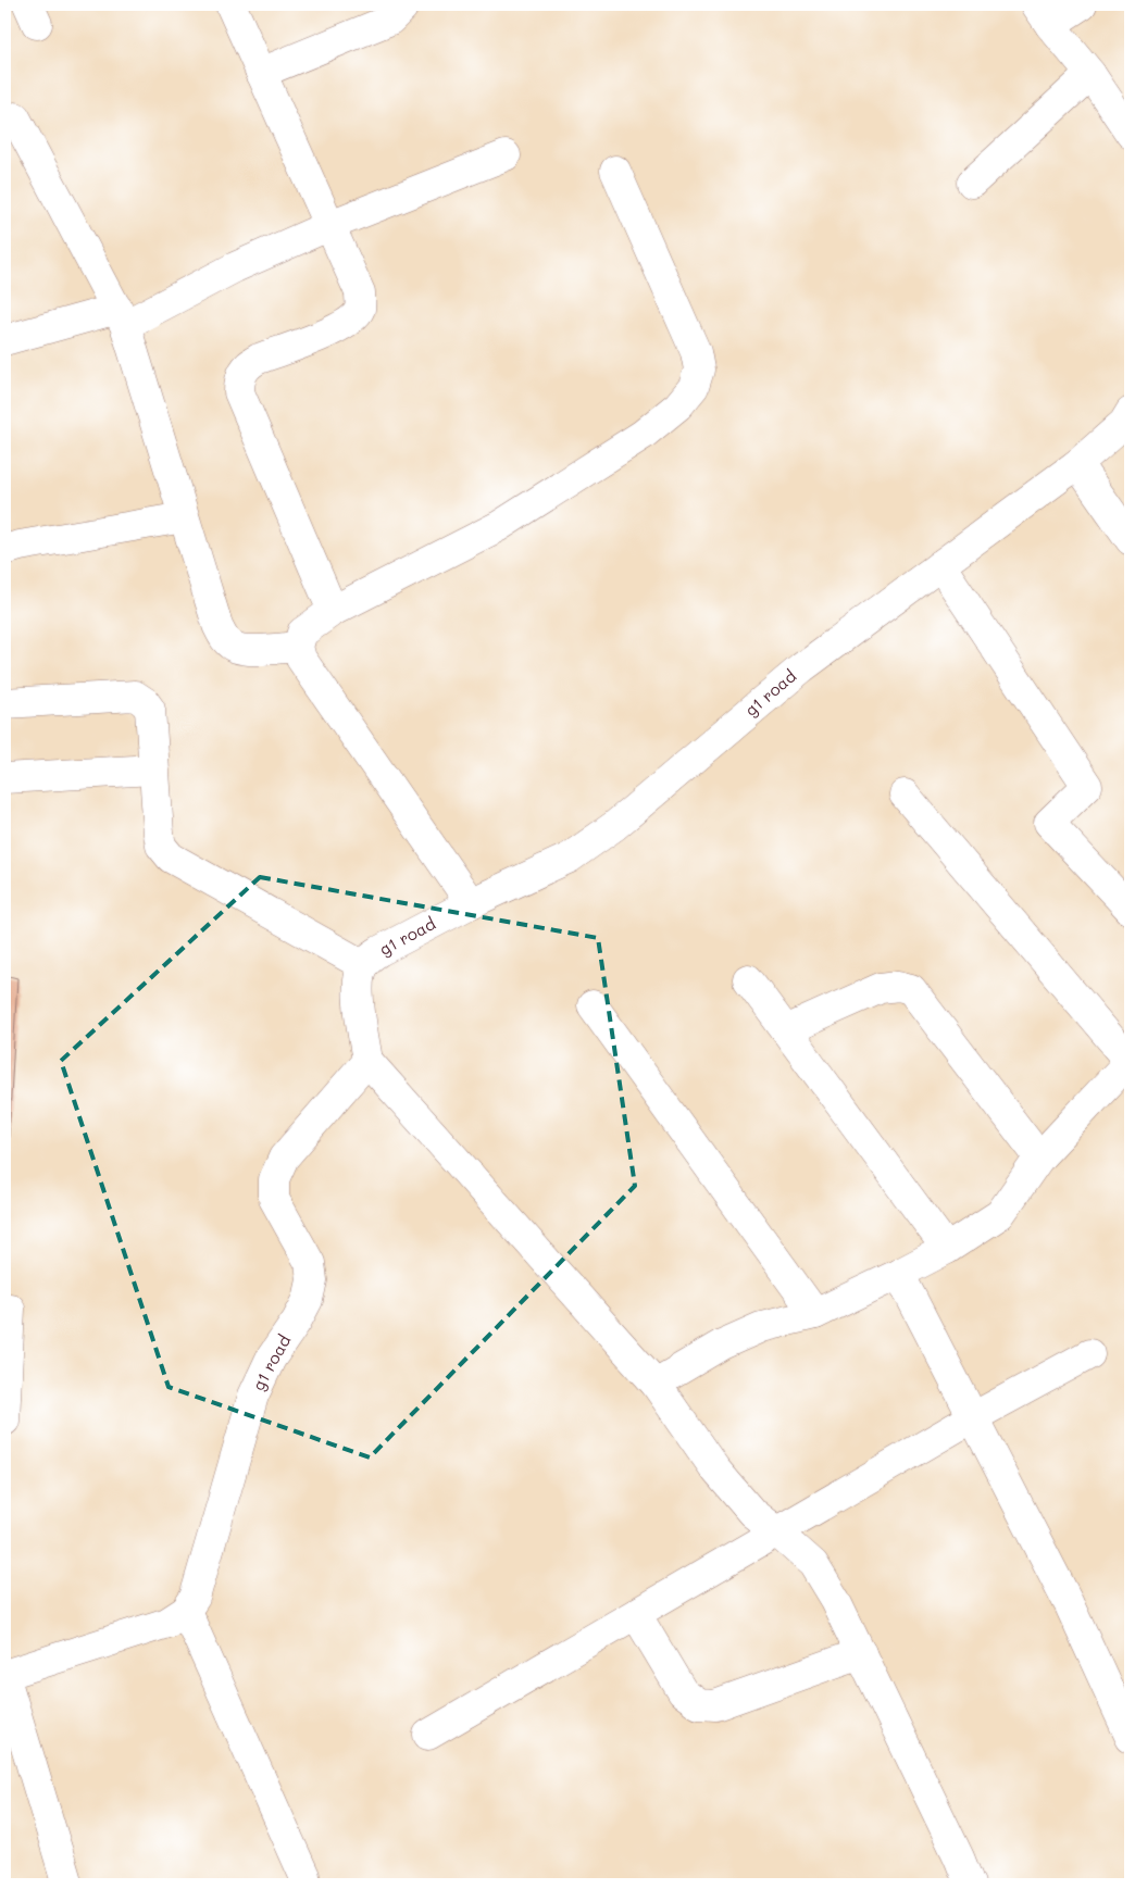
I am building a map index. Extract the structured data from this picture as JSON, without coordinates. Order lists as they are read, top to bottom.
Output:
{
  "streets": {
    "street": ["g1 road"]
  }
}
